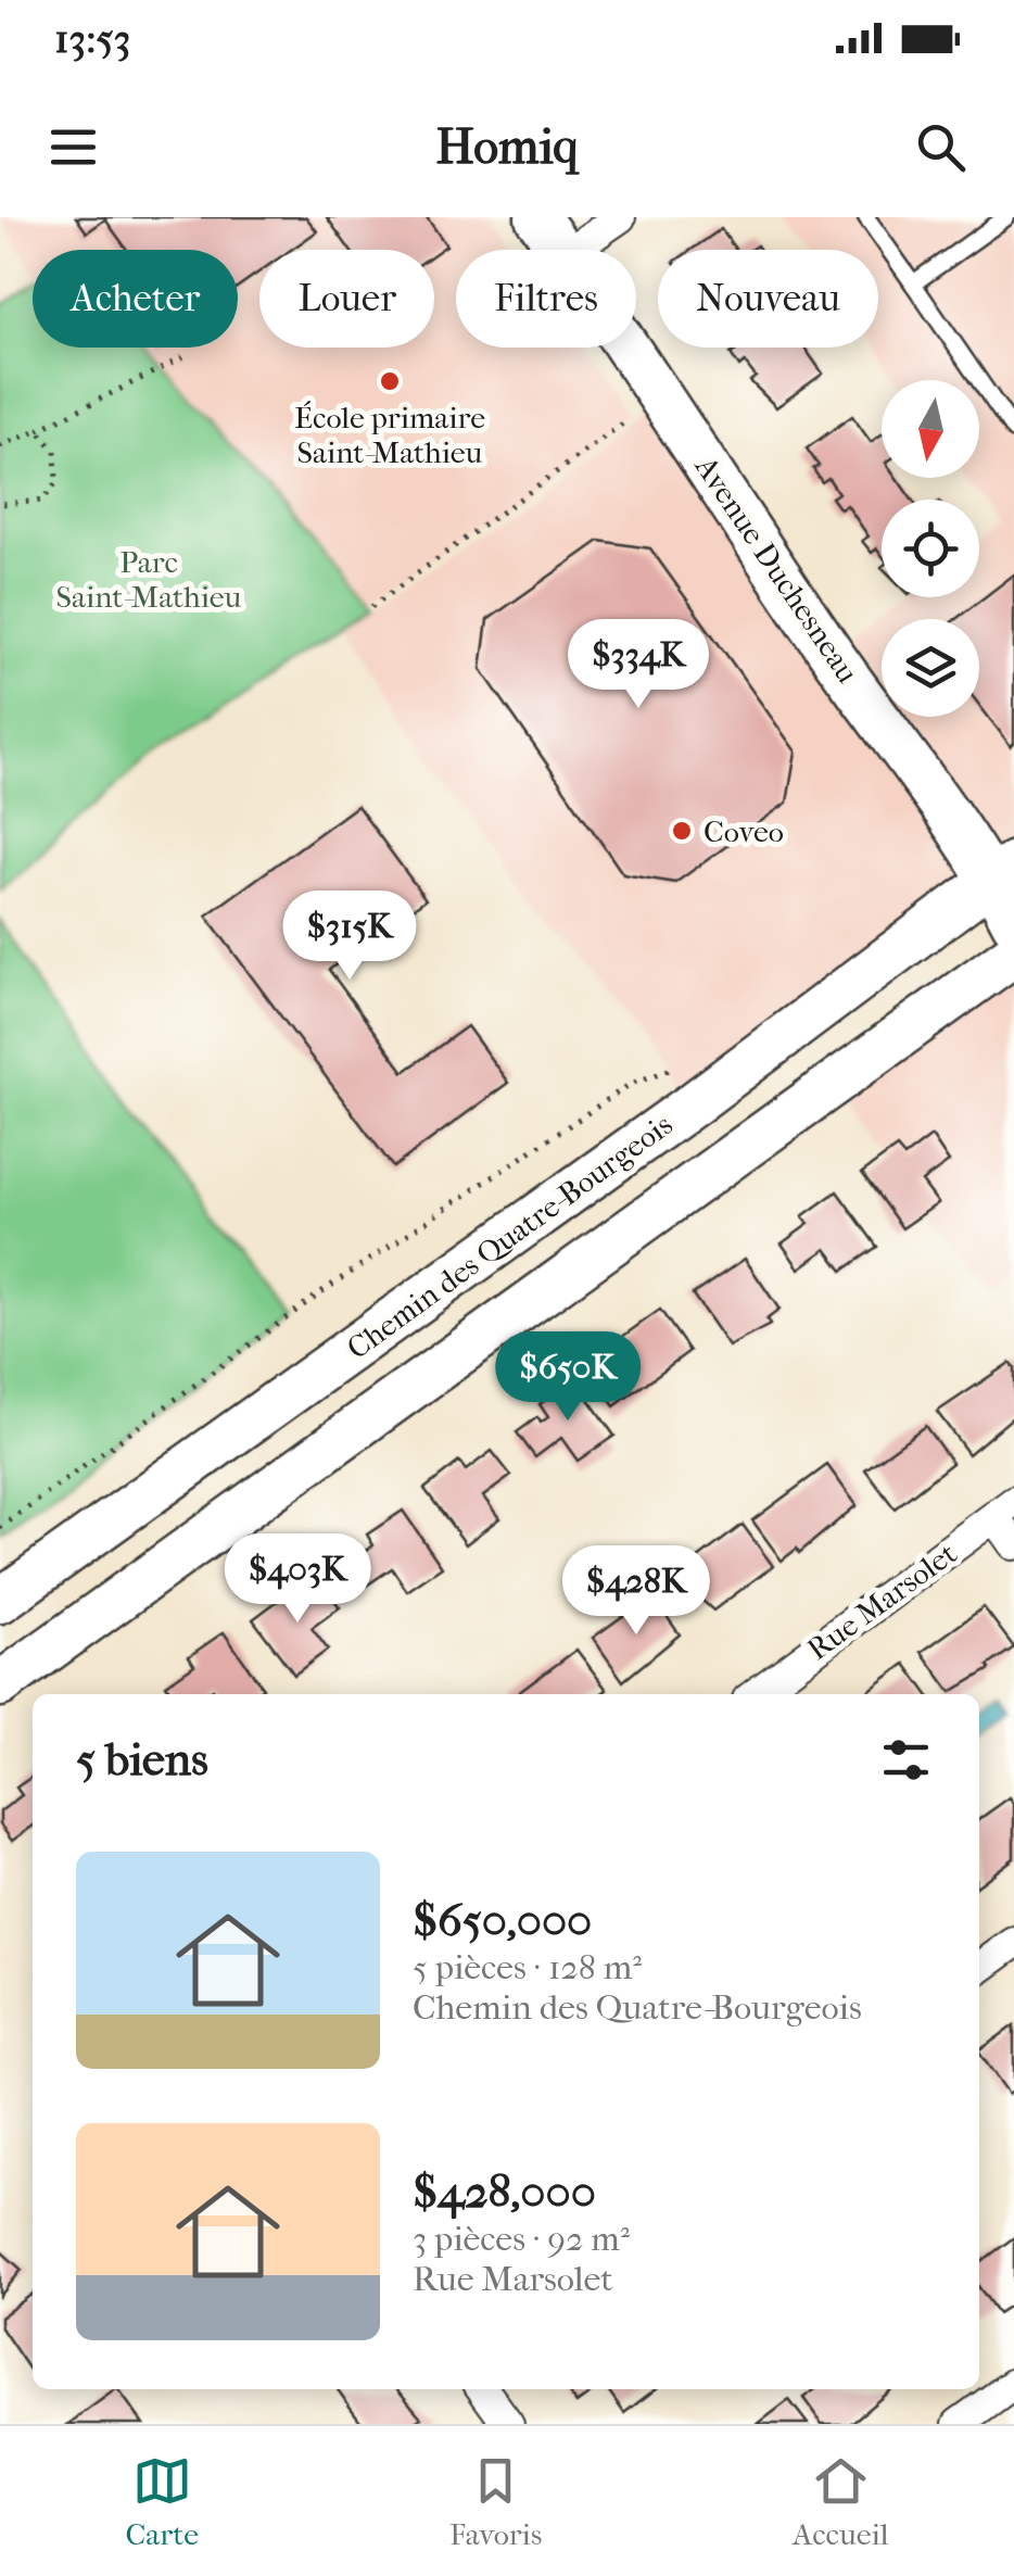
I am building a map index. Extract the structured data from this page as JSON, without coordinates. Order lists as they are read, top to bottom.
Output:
{
  "streets": {
    "main road": ["Avenue Duchesneau", "Chemin des Quatre-Bourgeois"],
    "street": ["Rue Marsolet"]
  },
  "crossings": [
    ["Avenue Duchesneau", "Chemin des Quatre-Bourgeois"]
  ],
  "parks": ["Parc Saint-Mathieu"],
  "places": ["École primaire Saint-Mathieu", "Coveo"],
  "north": "bottom",
  "page": {
    "status": "13:53",
    "header": "Homiq",
    "chip": [
      "Acheter",
      "Louer",
      "Filtres",
      "Nouveau"
    ],
    "price": [
      "$334K",
      "$315K",
      "$650K",
      "$403K",
      "$428K"
    ],
    "heading": "5 biens",
    "list": [
      {
        "name": "$650,000",
        "note": "5 pièces · 128 m² · Chemin des Quatre-Bourgeois"
      },
      {
        "name": "$428,000",
        "note": "3 pièces · 92 m² · Rue Marsolet"
      }
    ],
    "tabs": ["Carte", "Favoris", "Accueil"]
  }
}
